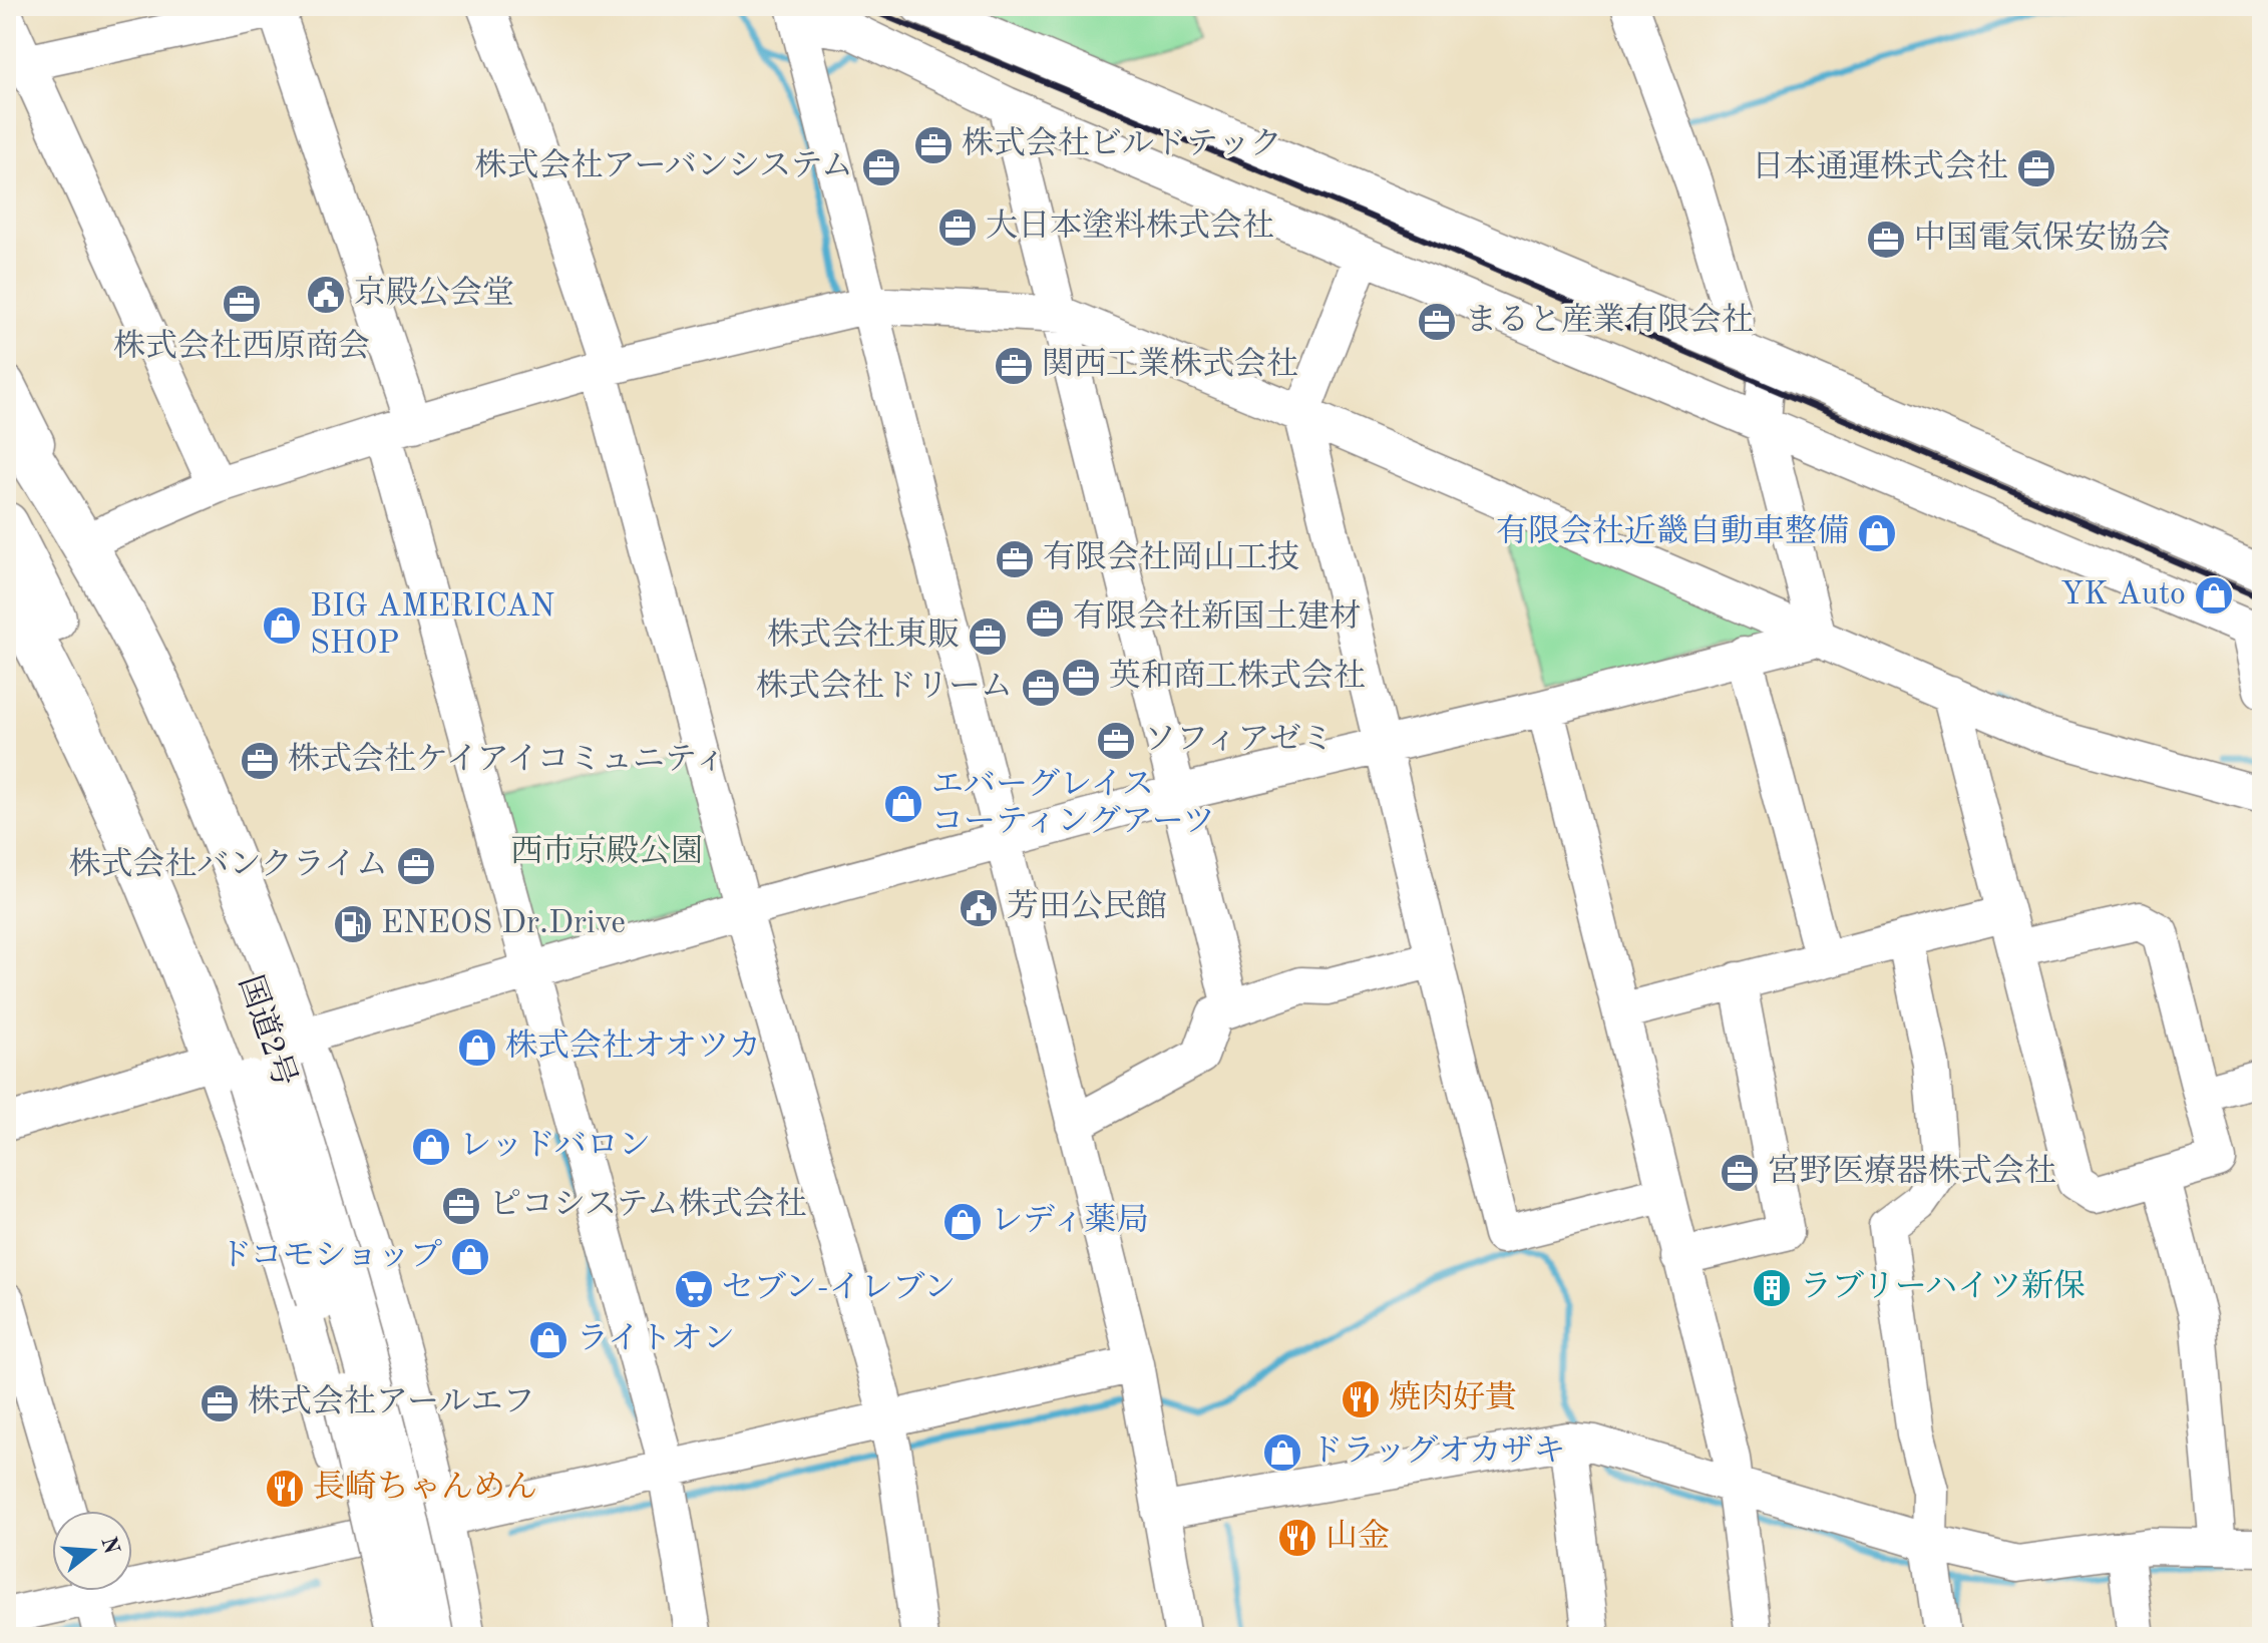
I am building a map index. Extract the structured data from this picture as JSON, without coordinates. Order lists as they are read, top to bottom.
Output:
{
  "streets": {
    "highway": ["国道2号"]
  },
  "parks": ["西市京殿公園"],
  "places": {
    "office": [
      "株式会社ビルドテック",
      "株式会社アーバンシステム",
      "日本通運株式会社",
      "大日本塗料株式会社",
      "中国電気保安協会",
      "株式会社西原商会",
      "まると産業有限会社",
      "関西工業株式会社",
      "有限会社岡山工技",
      "有限会社新国土建材",
      "株式会社東販",
      "英和商工株式会社",
      "株式会社ドリーム",
      "ソフィアゼミ",
      "株式会社ケイアイコミュニティ",
      "株式会社バンクライム",
      "宮野医療器株式会社",
      "ピコシステム株式会社",
      "株式会社アールエフ"
    ],
    "public building": ["京殿公会堂", "芳田公民館"],
    "shop": [
      "有限会社近畿自動車整備",
      "YK Auto",
      "BIG AMERICAN SHOP",
      "エバーグレイス コーティングアーツ",
      "株式会社オオツカ",
      "レッドバロン",
      "レディ薬局",
      "ドコモショップ",
      "ライトオン",
      "ドラッグオカザキ"
    ],
    "fuel station": ["ENEOS Dr.Drive"],
    "building": ["ラブリーハイツ新保"],
    "supermarket": ["セブン-イレブン"],
    "restaurant": ["焼肉好貴", "長崎ちゃんめん", "山金"]
  },
  "north": "right"
}
